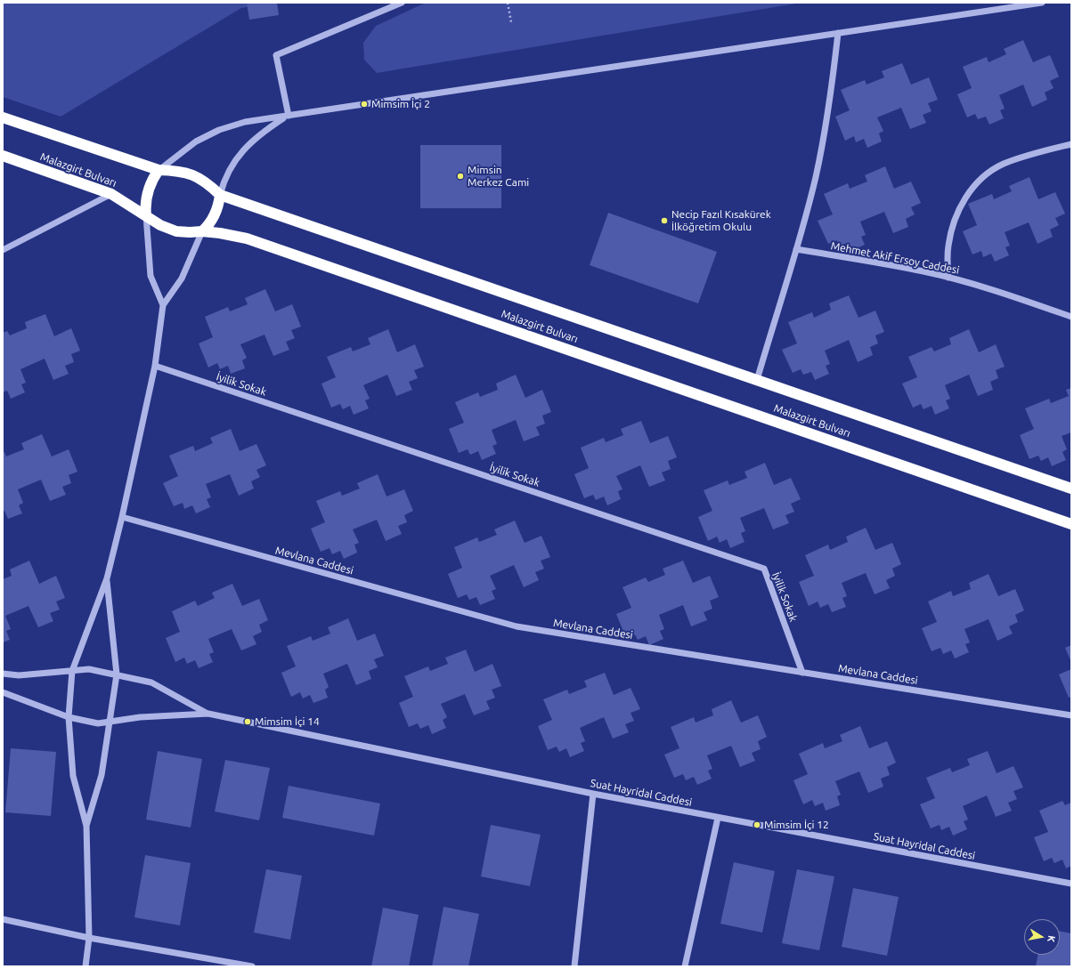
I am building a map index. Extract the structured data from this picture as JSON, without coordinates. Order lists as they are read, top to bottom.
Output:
{
  "streets": {
    "highway": ["Malazgirt Bulvarı"],
    "street": [
      "Mehmet Akif Ersoy Caddesi",
      "İyilik Sokak",
      "Mevlana Caddesi",
      "Suat Hayridal Caddesi"
    ]
  },
  "crossings": [
    ["İyilik Sokak", "Mevlana Caddesi"]
  ],
  "places": [
    "Mimsim İçi 2",
    "Mimsin Merkez Cami",
    "Necip Fazıl Kısakürek İlköğretim Okulu",
    "Mimsim İçi 14",
    "Mimsim İçi 12"
  ],
  "north": "right"
}
